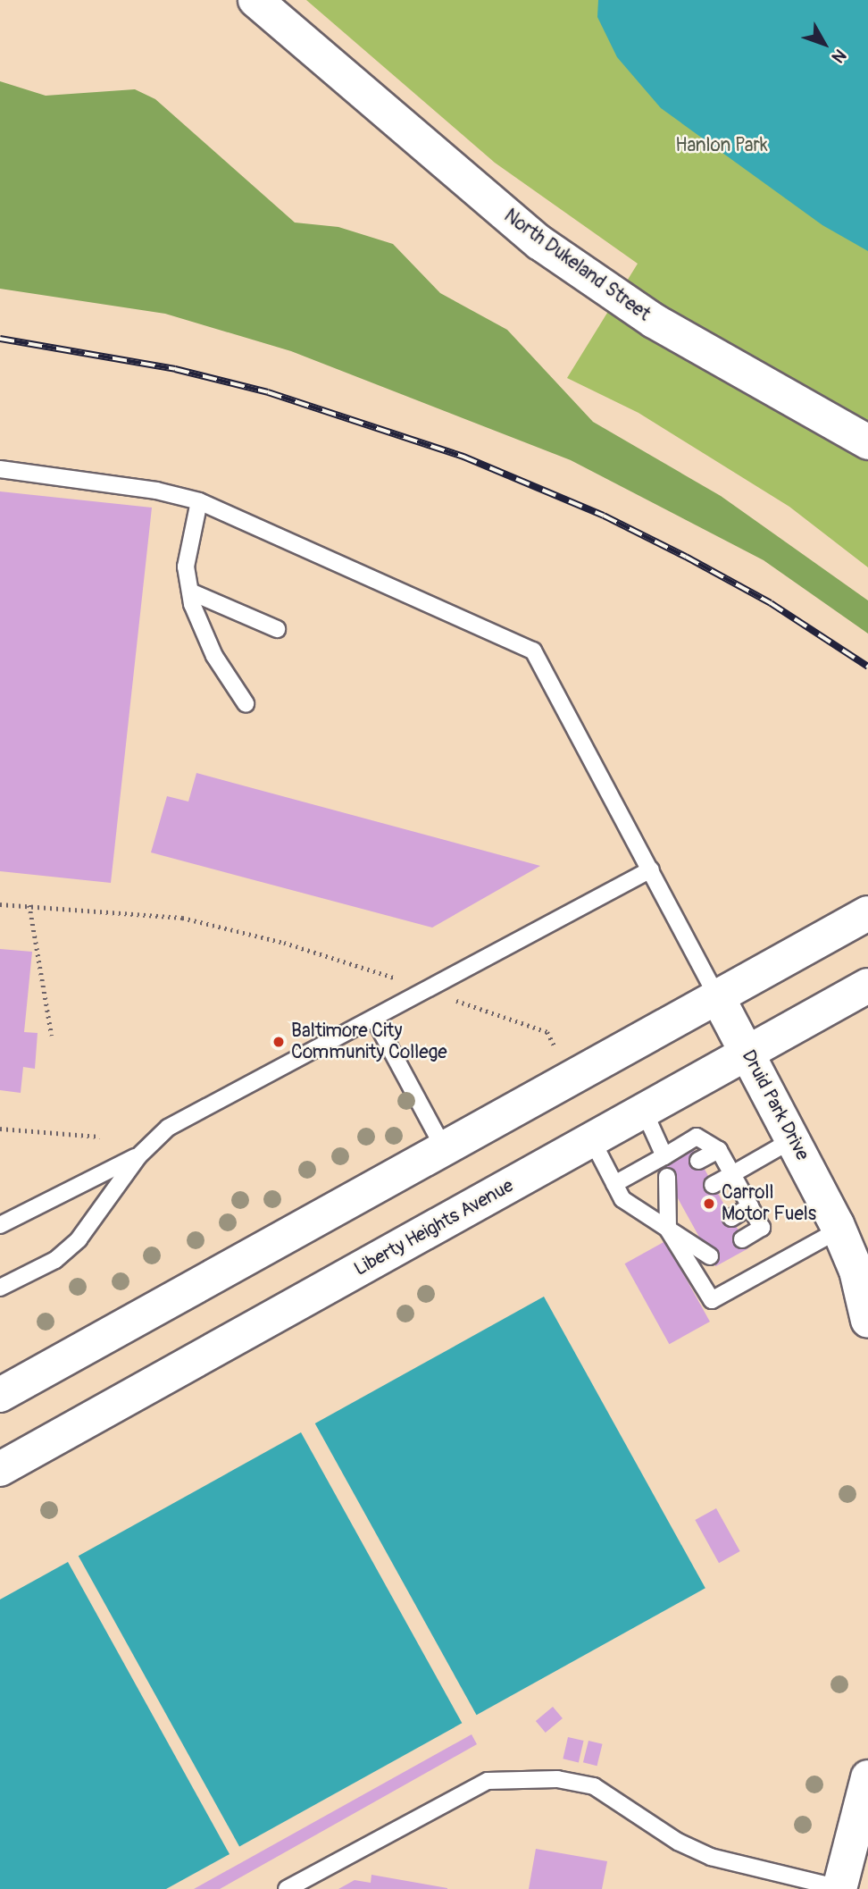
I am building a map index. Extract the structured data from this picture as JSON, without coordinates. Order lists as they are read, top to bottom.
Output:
{
  "streets": {
    "main road": ["North Dukeland Street", "Druid Park Drive", "Liberty Heights Avenue"]
  },
  "crossings": [
    ["Druid Park Drive", "Liberty Heights Avenue"]
  ],
  "parks": ["Hanlon Park"],
  "places": ["Baltimore City Community College", "Carroll Motor Fuels"],
  "north": "bottom right"
}
